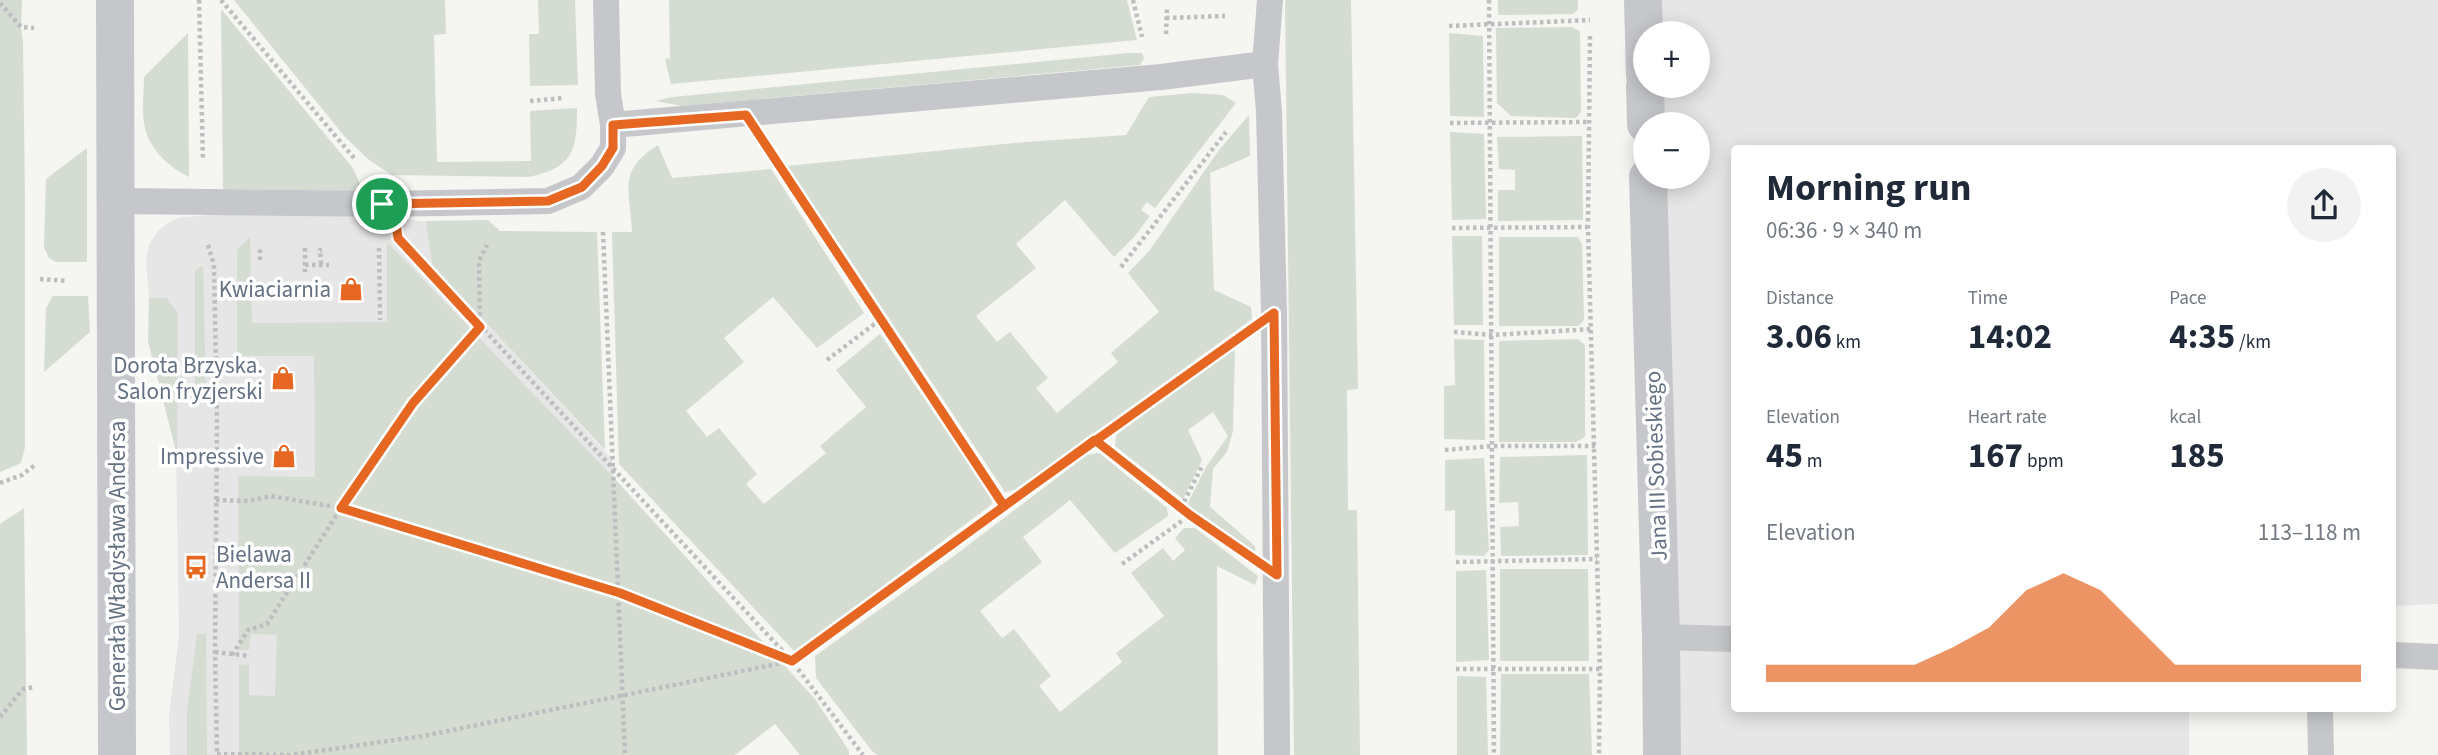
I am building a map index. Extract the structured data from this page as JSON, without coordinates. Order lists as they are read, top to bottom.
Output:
{
  "streets": {
    "street": ["Jana III Sobieskiego", "Generała Władysława Andersa"]
  },
  "places": {
    "shop": ["Kwiaciarnia", "Dorota Brzyska. Salon fryzjerski", "Impressive"],
    "bus stop": ["Bielawa Andersa II"]
  },
  "page": {
    "map_buttons": ["+", "−"],
    "heading": ["Morning run", "06:36 · 9 × 340 m"],
    "stats": [
      ["Distance", "3.06 km"],
      ["Time", "14:02"],
      ["Pace", "4:35 /km"],
      ["Elevation", "45 m"],
      ["Heart rate", "167 bpm"],
      ["kcal", "185"]
    ],
    "chart": ["Elevation", "113–118 m"]
  }
}
